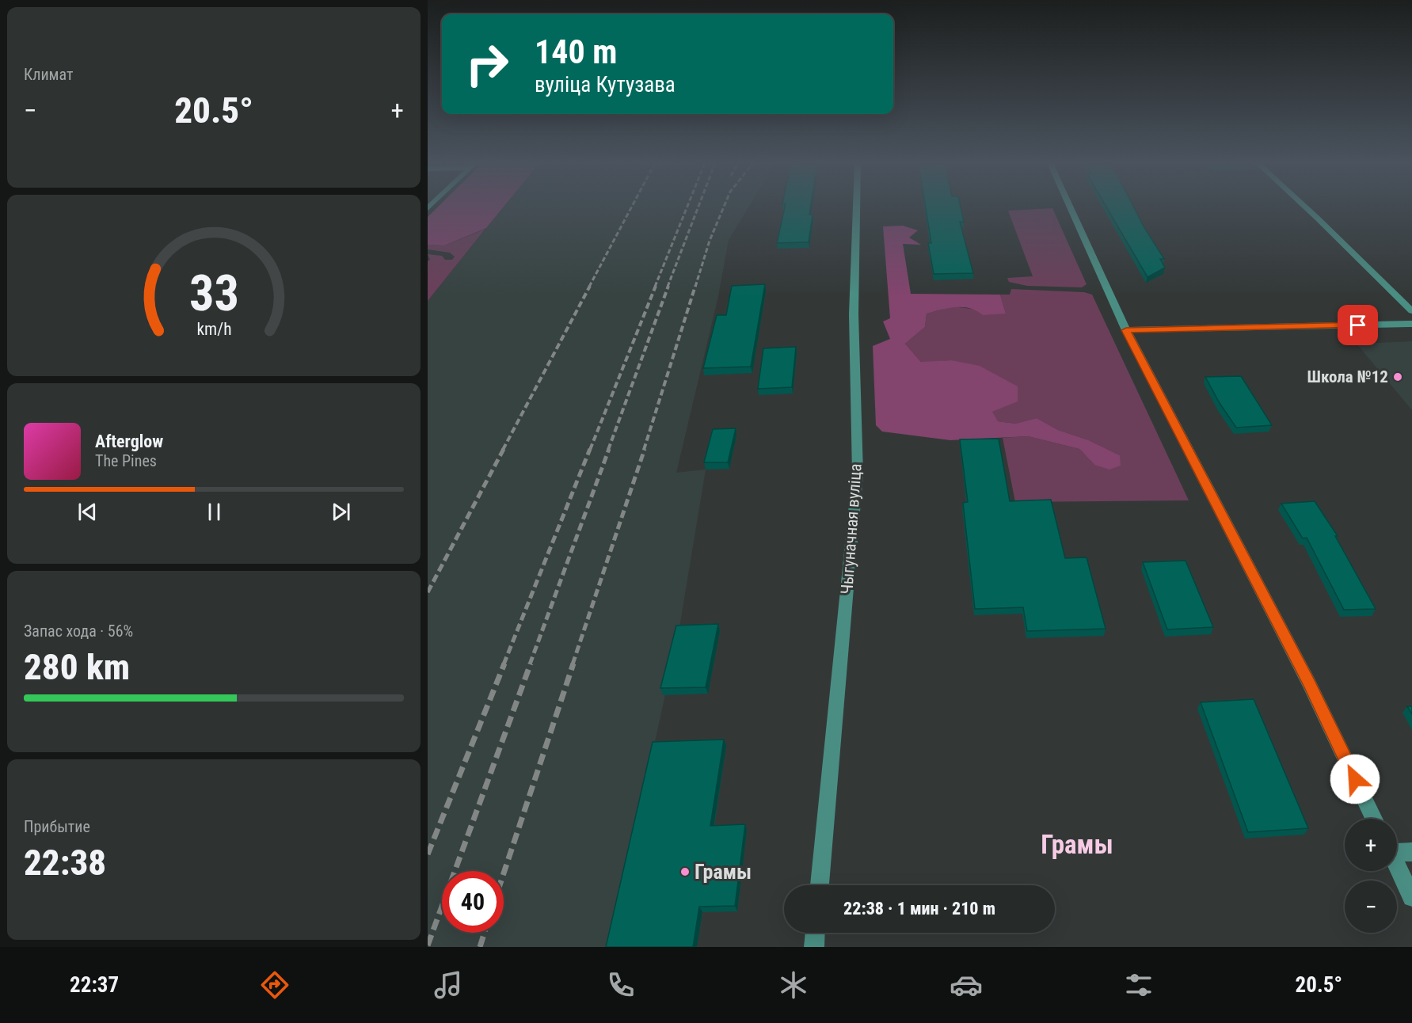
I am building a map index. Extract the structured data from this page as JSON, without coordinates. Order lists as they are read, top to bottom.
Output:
{
  "streets": {
    "street": ["Чыгуначная вуліца"]
  },
  "districts": ["Грамы"],
  "places": ["Школа №12", "Грамы"],
  "page": {
    "tile": [
      "Климат",
      ["Запас хода · 56%", "280 km"],
      ["Прибытие", "22:38"]
    ],
    "turn": ["140 m", "вуліца Кутузава"],
    "heat": ["−", "20.5°", "+"],
    "song": ["Afterglow", "The Pines"],
    "map_buttons": ["+", "−"],
    "limit": "40",
    "trip": "22:38 · 1 мин · 210 m",
    "tabs": ["22:37", "20.5°"],
    "gauge": ["33", "km/h"]
  }
}
